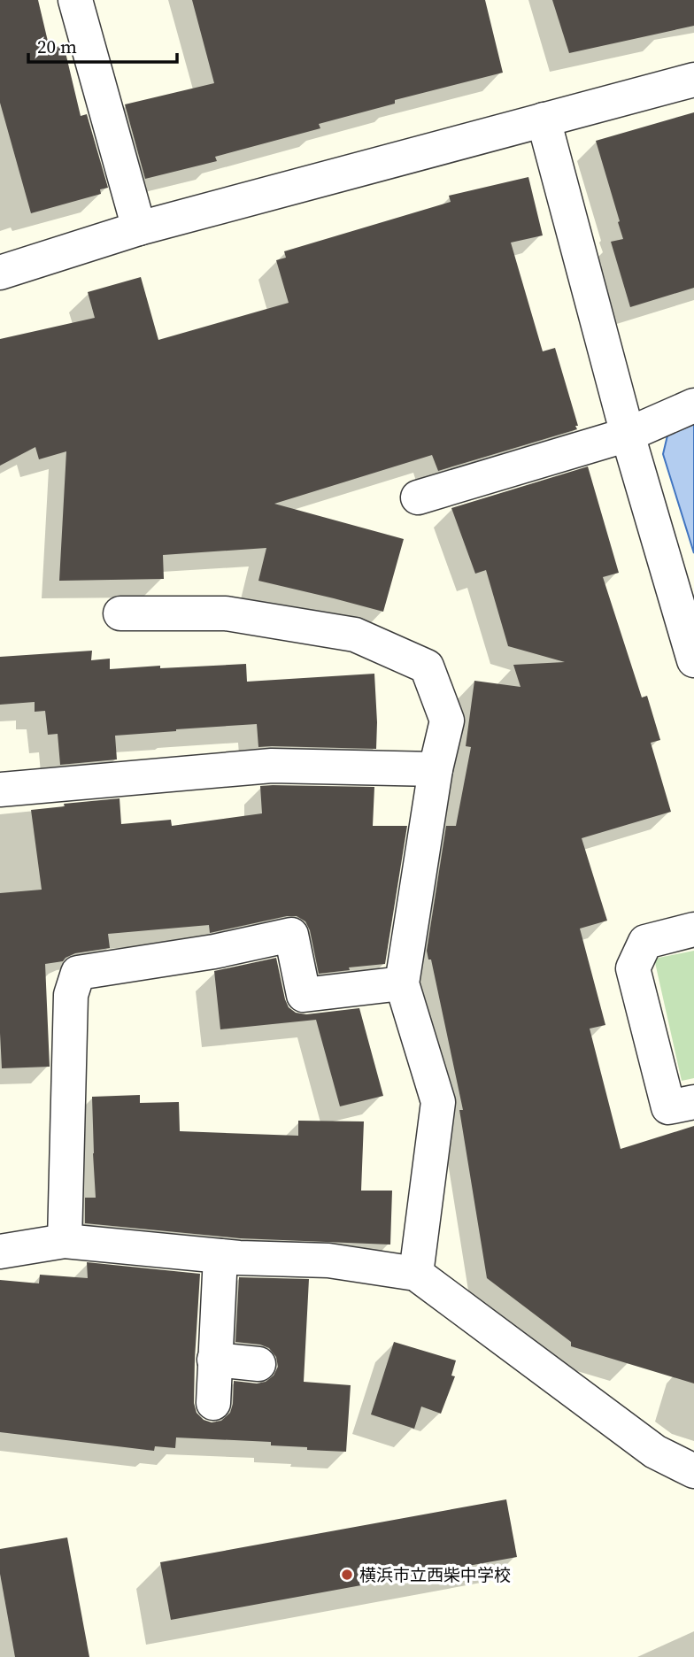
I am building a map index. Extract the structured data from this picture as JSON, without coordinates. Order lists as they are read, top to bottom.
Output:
{
  "places": ["横浜市立西柴中学校"],
  "scale_bar": "20 m"
}
